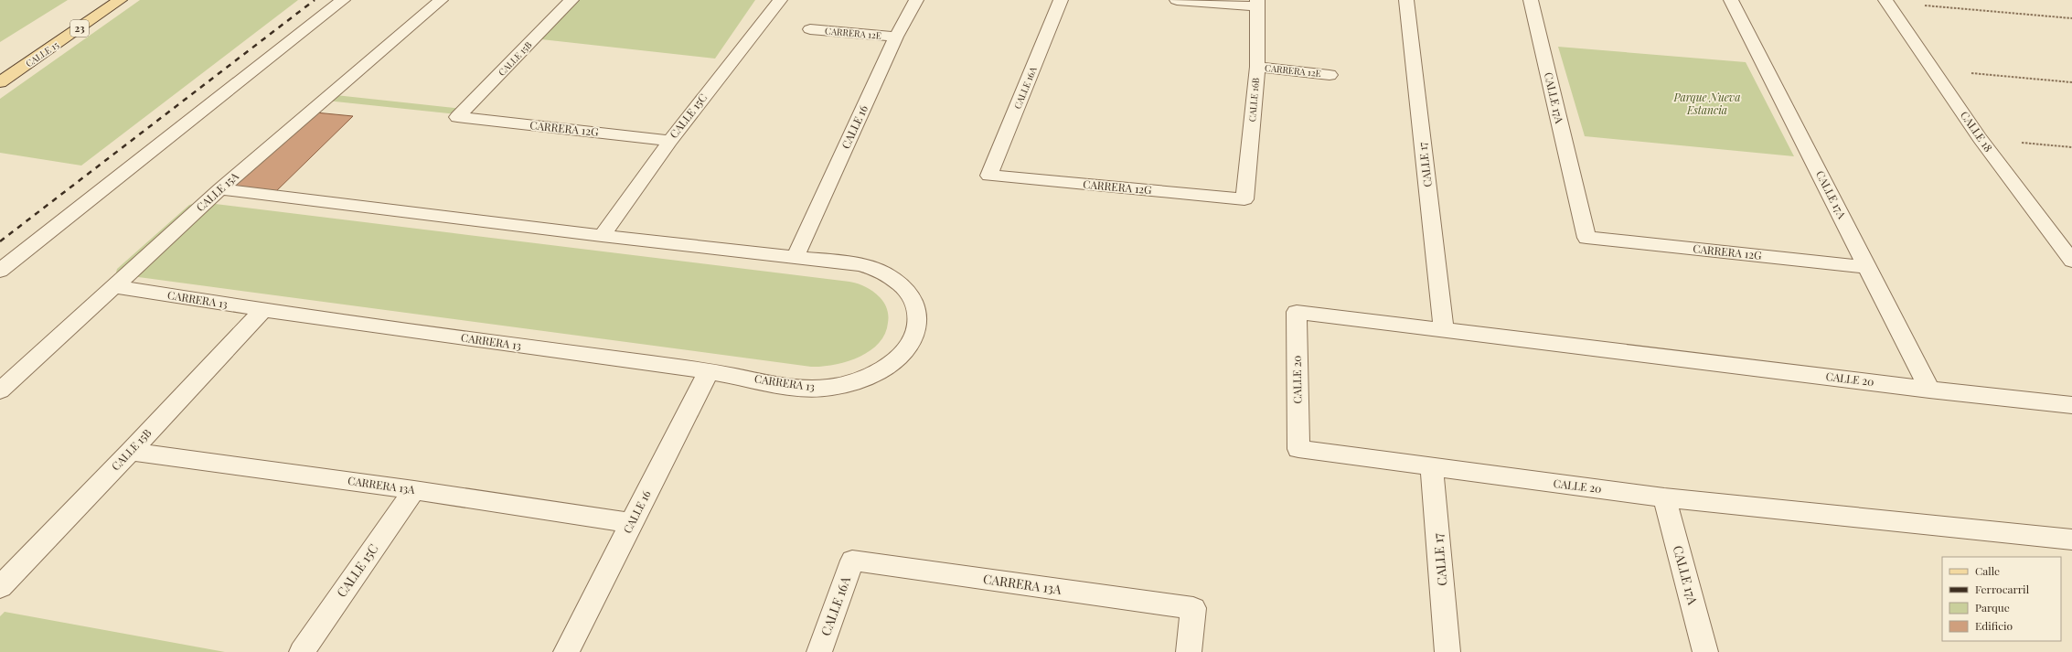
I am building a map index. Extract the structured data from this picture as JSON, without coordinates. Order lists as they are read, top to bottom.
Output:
{
  "streets": {
    "main road": ["23", "CALLE 15"],
    "street": [
      "CARRERA 12E",
      "CALLE 15B",
      "CALLE 16A",
      "CALLE 17A",
      "CALLE 16B",
      "CALLE 15C",
      "CALLE 16",
      "CARRERA 12G",
      "CALLE 18",
      "CALLE 17",
      "CALLE 15A",
      "CARRERA 13",
      "CALLE 20",
      "CARRERA 13A"
    ]
  },
  "crossings": [
    ["CARRERA 12E", "CALLE 16B"],
    ["CARRERA 12E", "CALLE 16"],
    ["CALLE 15B", "CARRERA 12G"],
    ["CALLE 15B", "CARRERA 13"],
    ["CALLE 15B", "CARRERA 13A"],
    ["CALLE 16A", "CARRERA 12G"],
    ["CALLE 16A", "CARRERA 13A"],
    ["CALLE 17A", "CARRERA 12G"],
    ["CALLE 17A", "CALLE 20"],
    ["CALLE 16B", "CARRERA 12G"],
    ["CALLE 15C", "CARRERA 12G"],
    ["CALLE 15C", "CARRERA 13"],
    ["CALLE 15C", "CARRERA 13A"],
    ["CALLE 16", "CARRERA 13"],
    ["CALLE 16", "CARRERA 13A"],
    ["CALLE 17", "CALLE 20"],
    ["CALLE 15A", "CARRERA 13"]
  ],
  "parks": ["Parque Nueva Estancia"],
  "legend": [
    "Calle",
    "Ferrocarril",
    "Parque",
    "Edificio"
  ]
}
